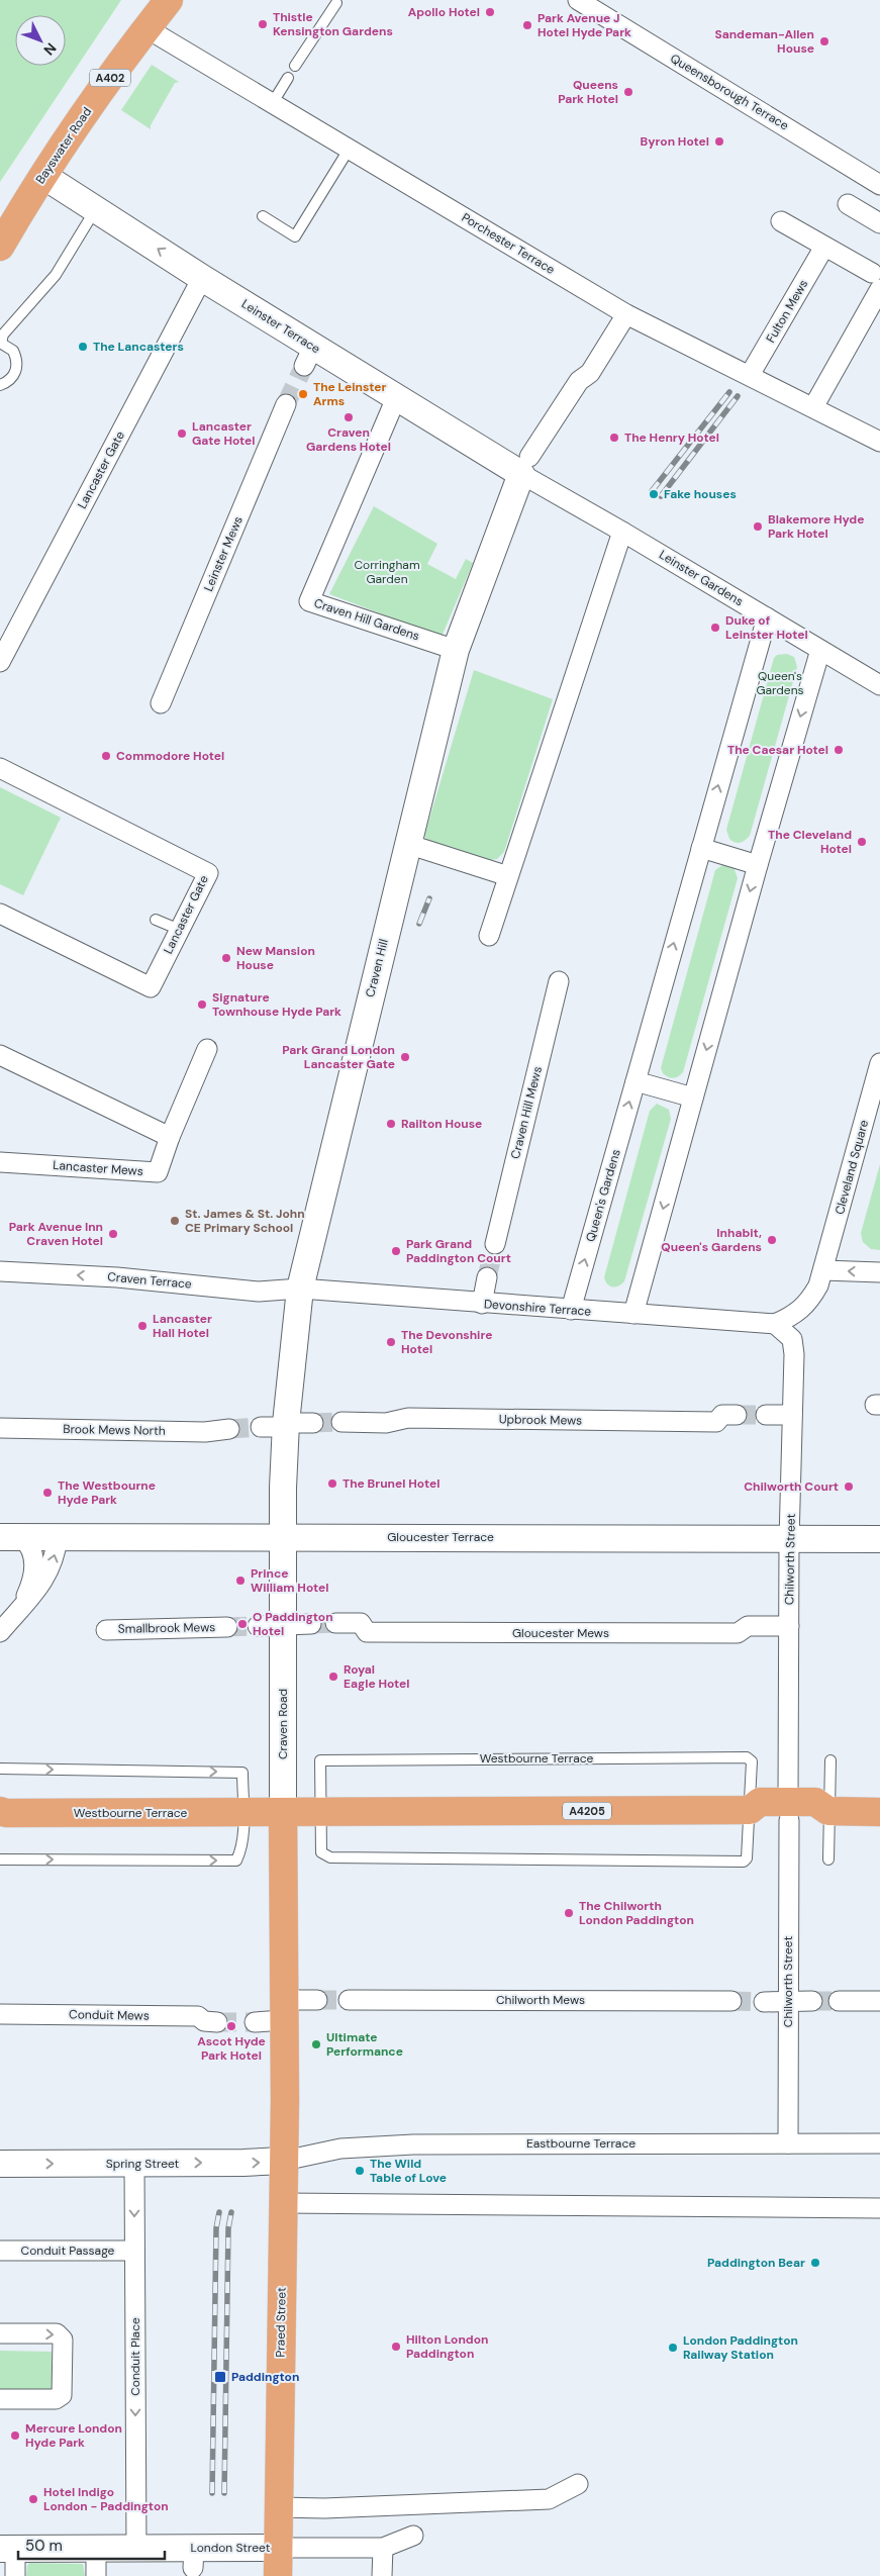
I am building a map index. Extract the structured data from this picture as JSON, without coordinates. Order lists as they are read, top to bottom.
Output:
{
  "streets": {
    "main road": [
      "A402",
      "Bayswater Road",
      "Leinster Terrace",
      "Craven Hill",
      "Gloucester Terrace",
      "Craven Road",
      "Westbourne Terrace",
      "A4205",
      "Spring Street",
      "Praed Street",
      "London Street"
    ],
    "street": [
      "Queensborough Terrace",
      "Porchester Terrace",
      "Fulton Mews",
      "Lancaster Gate",
      "Leinster Mews",
      "Leinster Gardens",
      "Craven Hill Gardens",
      "Craven Hill Mews",
      "Cleveland Square",
      "Lancaster Mews",
      "Queen's Gardens",
      "Craven Terrace",
      "Devonshire Terrace",
      "Upbrook Mews",
      "Brook Mews North",
      "Chilworth Street",
      "Smallbrook Mews",
      "Gloucester Mews",
      "Chilworth Mews",
      "Conduit Mews",
      "Eastbourne Terrace",
      "Conduit Passage",
      "Conduit Place"
    ]
  },
  "crossings": [
    ["Bayswater Road", "Porchester Terrace"],
    ["Bayswater Road", "Leinster Terrace"],
    ["Porchester Terrace", "Fulton Mews"],
    ["Leinster Terrace", "Lancaster Gate"],
    ["Leinster Terrace", "Leinster Gardens"],
    ["Leinster Terrace", "Craven Hill Gardens"],
    ["Leinster Gardens", "Queen's Gardens"],
    ["Craven Hill Gardens", "Craven Hill"],
    ["Craven Hill", "Craven Terrace"],
    ["Craven Hill", "Devonshire Terrace"],
    ["Craven Hill", "Craven Road"],
    ["Cleveland Square", "Devonshire Terrace"],
    ["Cleveland Square", "Chilworth Street"],
    ["Queen's Gardens", "Devonshire Terrace"],
    ["Craven Terrace", "Devonshire Terrace"],
    ["Craven Terrace", "Craven Road"],
    ["Devonshire Terrace", "Chilworth Street"],
    ["Devonshire Terrace", "Craven Road"],
    ["Gloucester Terrace", "Chilworth Street"],
    ["Gloucester Terrace", "Craven Road"],
    ["Chilworth Street", "Gloucester Mews"],
    ["Chilworth Street", "Westbourne Terrace"],
    ["Chilworth Street", "Eastbourne Terrace"],
    ["Craven Road", "Westbourne Terrace"],
    ["Craven Road", "Eastbourne Terrace"],
    ["Craven Road", "Spring Street"],
    ["Craven Road", "Praed Street"],
    ["Eastbourne Terrace", "Spring Street"],
    ["Eastbourne Terrace", "Praed Street"],
    ["Spring Street", "Praed Street"],
    ["Spring Street", "Conduit Place"],
    ["Conduit Passage", "Conduit Place"],
    ["Praed Street", "London Street"],
    ["Conduit Place", "London Street"]
  ],
  "one_way": ["Spring Street", "Conduit Place"],
  "parks": ["Corringham Garden", "Queen's Gardens"],
  "places": {
    "other": [
      "Apollo Hotel",
      "Thistle Kensington Gardens",
      "Park Avenue J Hotel Hyde Park",
      "Sandeman-Allen House",
      "Queens Park Hotel",
      "Byron Hotel",
      "The Lancasters",
      "The Leinster Arms",
      "Craven Gardens Hotel",
      "Lancaster Gate Hotel",
      "The Henry Hotel",
      "Fake houses",
      "Blakemore Hyde Park Hotel",
      "Duke of Leinster Hotel",
      "The Caesar Hotel",
      "Commodore Hotel",
      "The Cleveland Hotel",
      "New Mansion House",
      "Signature Townhouse Hyde Park",
      "Park Grand London Lancaster Gate",
      "Railton House",
      "St. James & St. John CE Primary School",
      "Park Avenue Inn Craven Hotel",
      "Inhabit, Queen's Gardens",
      "Park Grand Paddington Court",
      "Lancaster Hall Hotel",
      "The Devonshire Hotel",
      "The Brunel Hotel",
      "Chilworth Court",
      "The Westbourne Hyde Park",
      "Prince William Hotel",
      "O Paddington Hotel",
      "Royal Eagle Hotel",
      "The Chilworth London Paddington",
      "Ascot Hyde Park Hotel",
      "Ultimate Performance",
      "The Wild Table of Love",
      "Paddington Bear",
      "Hilton London Paddington",
      "London Paddington Railway Station",
      "Mercure London Hyde Park",
      "Hotel Indigo London - Paddington"
    ],
    "transit": ["Paddington"]
  },
  "scale_bar": "50 m",
  "north": "bottom right"
}
